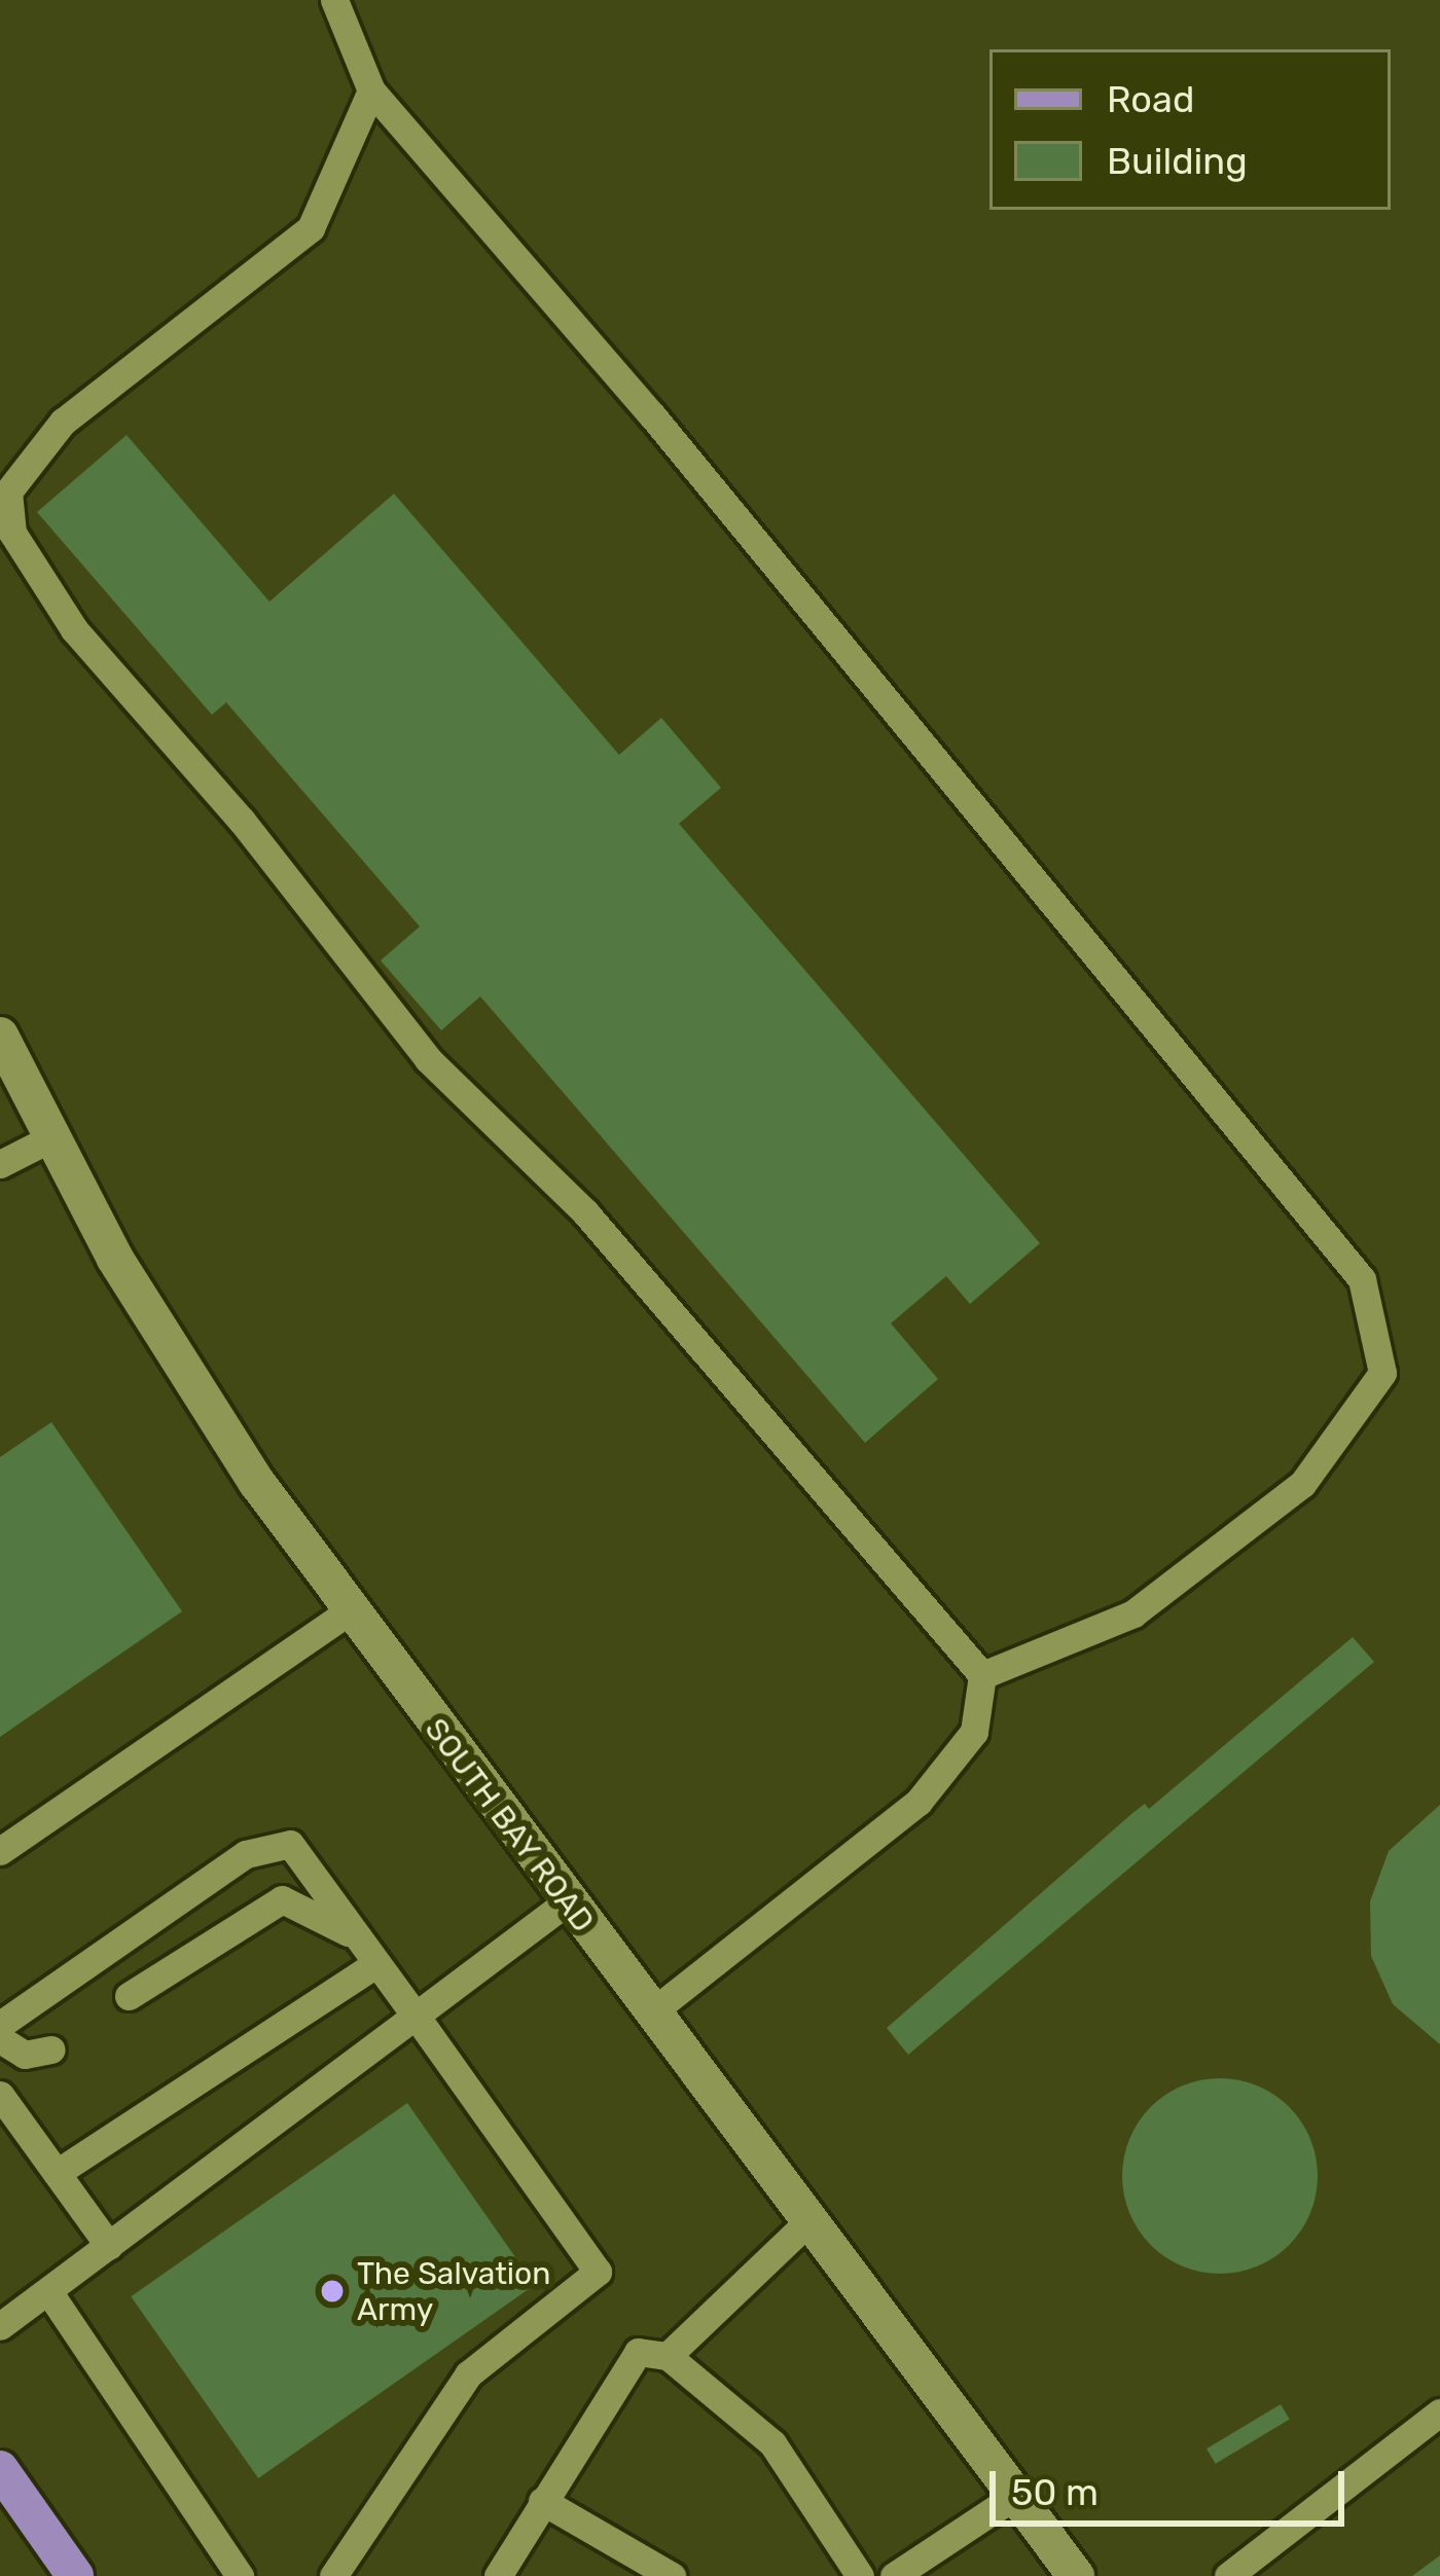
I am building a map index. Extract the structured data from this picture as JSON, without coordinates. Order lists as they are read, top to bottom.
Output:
{
  "streets": {
    "main road": ["SOUTH BAY ROAD"]
  },
  "places": ["The Salvation Army"],
  "legend": ["Road", "Building"],
  "scale_bar": "50 m"
}
